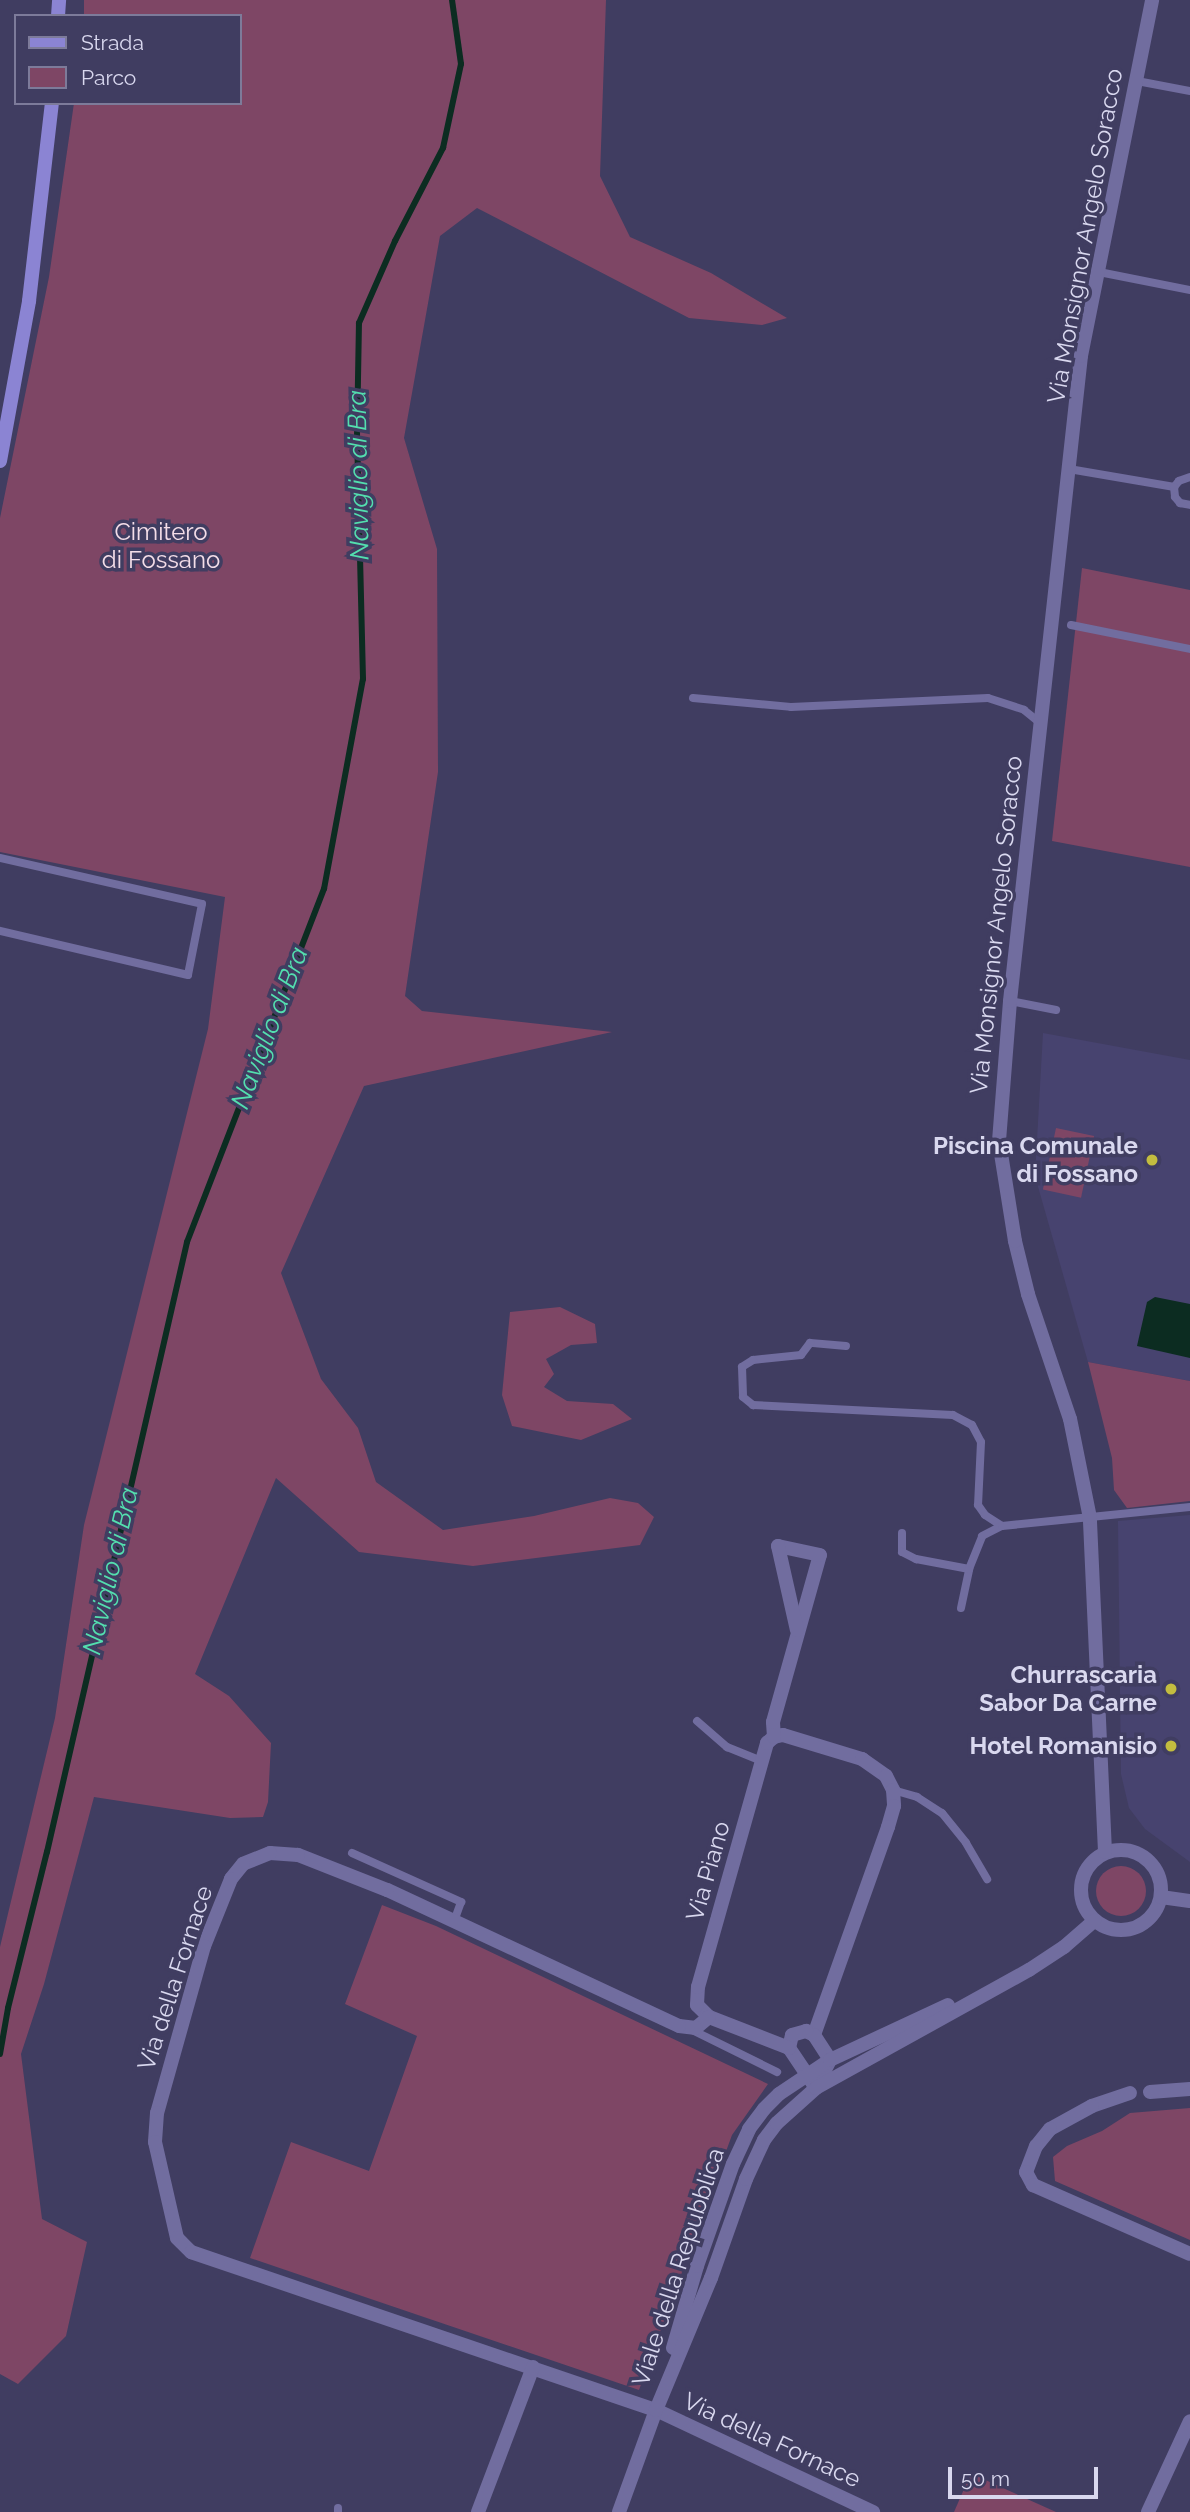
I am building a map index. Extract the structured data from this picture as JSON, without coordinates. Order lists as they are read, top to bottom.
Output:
{
  "streets": {
    "street": [
      "Via Monsignor Angelo Soracco",
      "Via Piano",
      "Via della Fornace",
      "Viale della Repubblica"
    ]
  },
  "crossings": [
    ["Via Monsignor Angelo Soracco", "Viale della Repubblica"],
    ["Via della Fornace", "Viale della Repubblica"]
  ],
  "water": ["Naviglio di Bra"],
  "parks": ["Cimitero di Fossano"],
  "places": ["Piscina Comunale di Fossano", "Churrascaria Sabor Da Carne", "Hotel Romanisio"],
  "legend": ["Strada", "Parco"],
  "scale_bar": "50 m"
}
